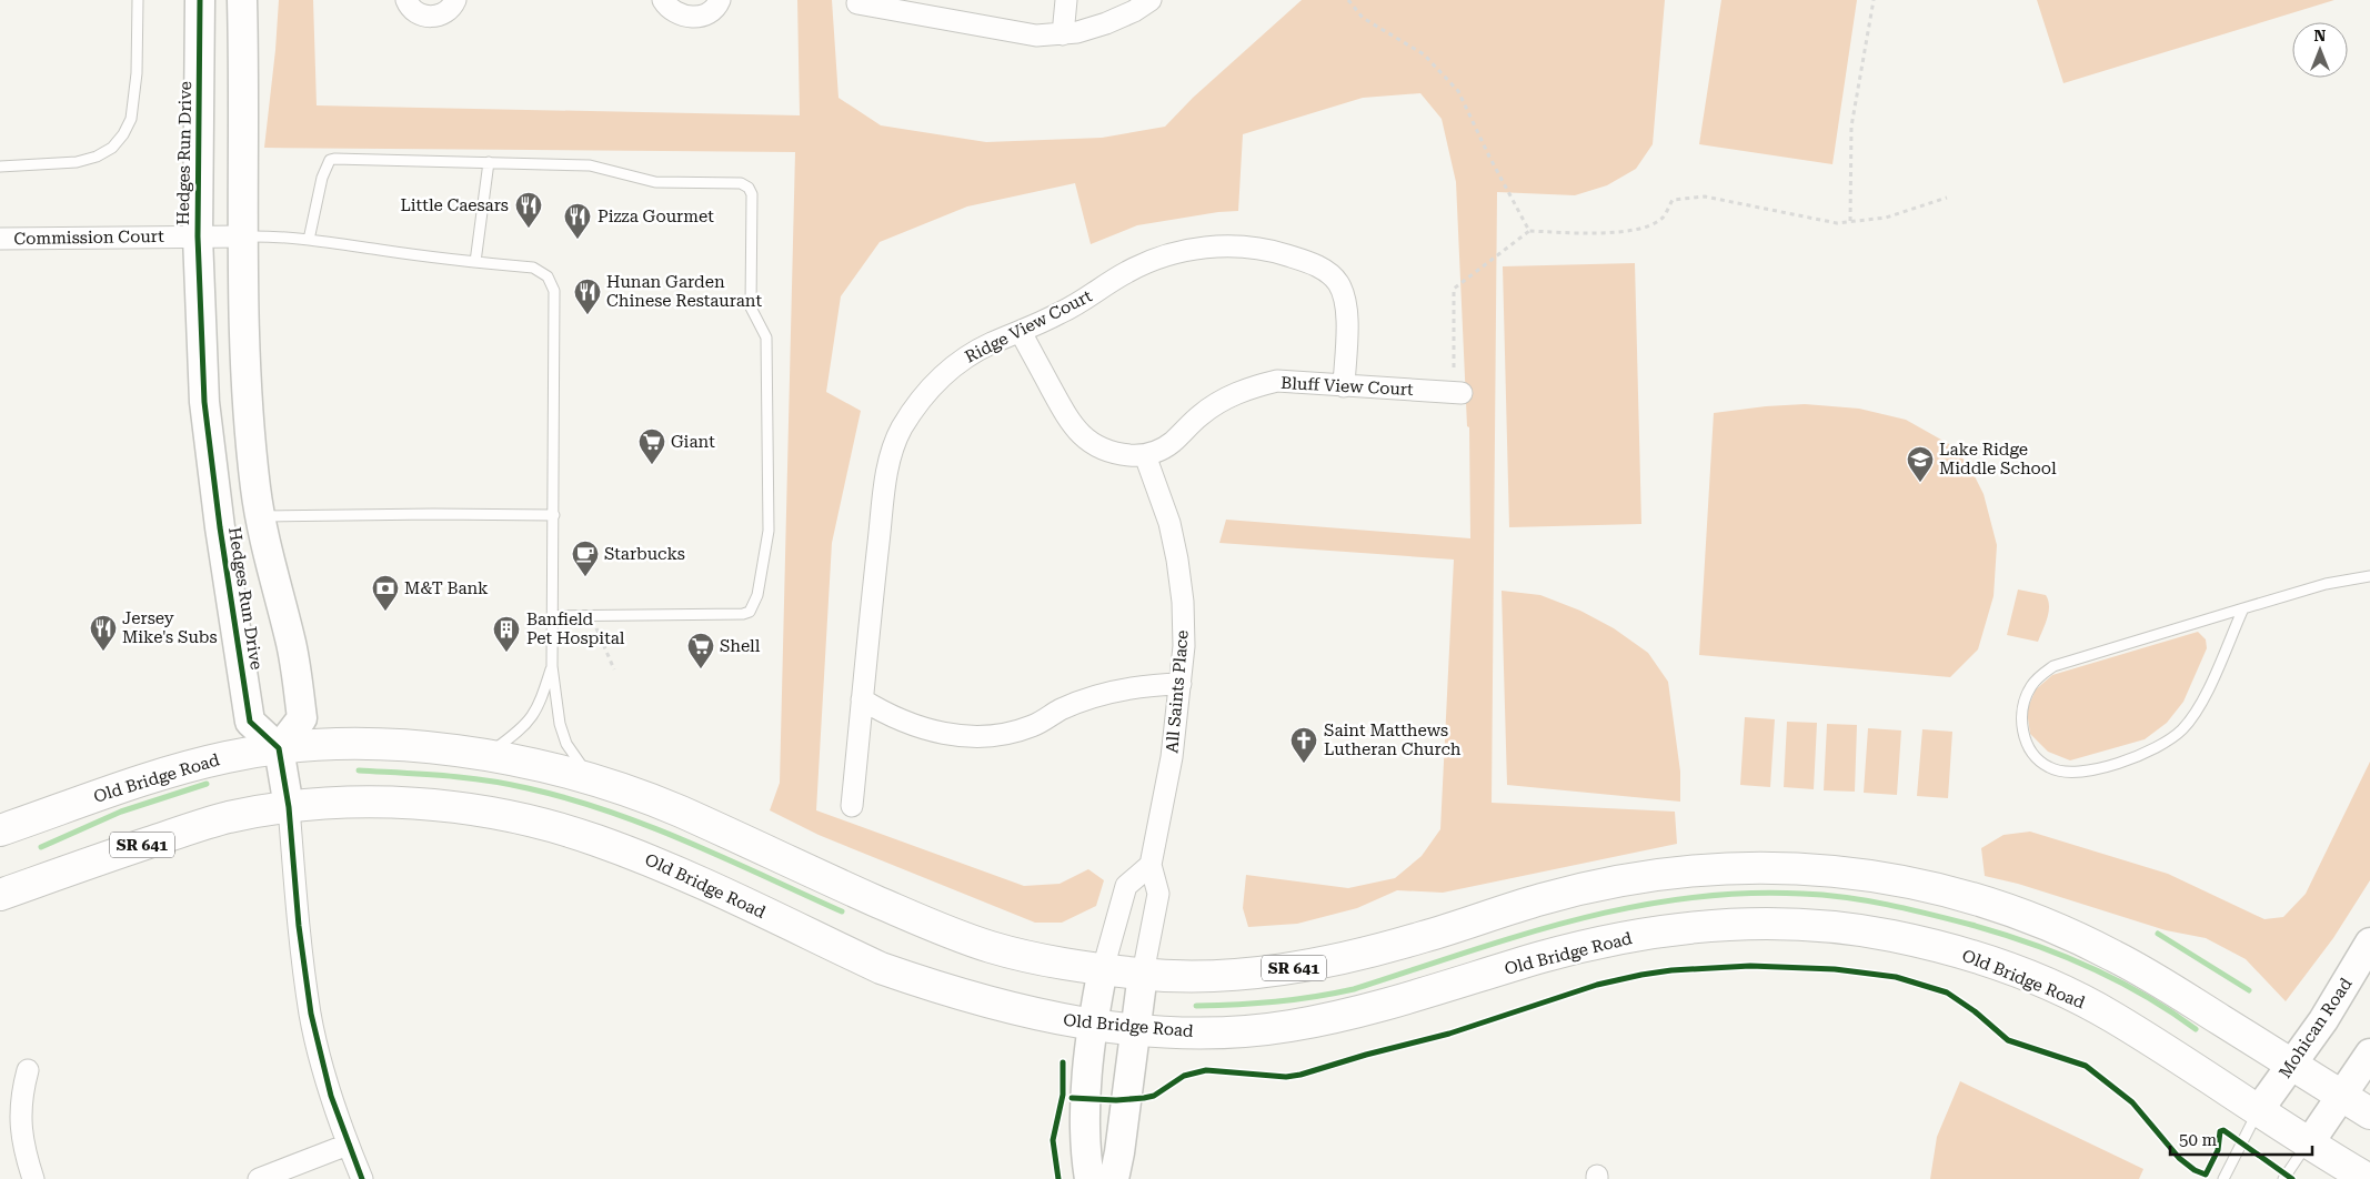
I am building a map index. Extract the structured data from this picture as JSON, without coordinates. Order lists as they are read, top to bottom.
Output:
{
  "streets": {
    "main road": ["Old Bridge Road", "SR 641"],
    "street": [
      "Hedges Run Drive",
      "Commission Court",
      "Ridge View Court",
      "Bluff View Court",
      "All Saints Place",
      "Mohican Road"
    ]
  },
  "crossings": [
    ["Hedges Run Drive", "Commission Court"],
    ["Hedges Run Drive", "Old Bridge Road"],
    ["Ridge View Court", "Bluff View Court"],
    ["Bluff View Court", "All Saints Place"],
    ["All Saints Place", "Old Bridge Road"],
    ["Old Bridge Road", "Mohican Road"]
  ],
  "places": {
    "restaurant": [
      "Little Caesars",
      "Pizza Gourmet",
      "Hunan Garden Chinese Restaurant",
      "Jersey Mike's Subs"
    ],
    "supermarket": ["Giant", "Shell"],
    "school or university": ["Lake Ridge Middle School"],
    "cafe": ["Starbucks"],
    "bank": ["M&T Bank"],
    "building": ["Banfield Pet Hospital"],
    "church": ["Saint Matthews Lutheran Church"]
  },
  "scale_bar": "50 m",
  "north": "top"
}
